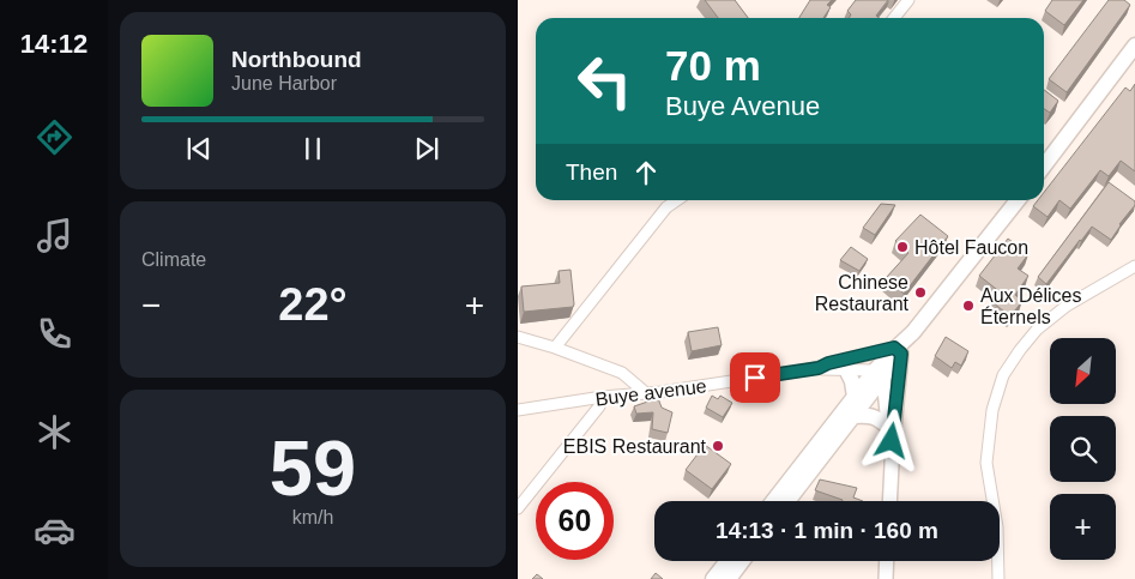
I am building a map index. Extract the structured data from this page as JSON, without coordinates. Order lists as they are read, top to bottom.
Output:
{
  "streets": {
    "street": ["Buye avenue"]
  },
  "places": [
    "Hôtel Faucon",
    "Chinese Restaurant",
    "Aux Délices Éternels",
    "EBIS Restaurant"
  ],
  "north": "bottom left",
  "page": {
    "tabs": "14:12",
    "turn": ["70 m", "Buye Avenue"],
    "song": ["Northbound", "June Harbor"],
    "then": "Then",
    "tile": [
      "Climate",
      ["59", "km/h"]
    ],
    "heat": ["−", "22°", "+"],
    "map_buttons": "+",
    "limit": "60",
    "trip": "14:13 · 1 min · 160 m"
  }
}
